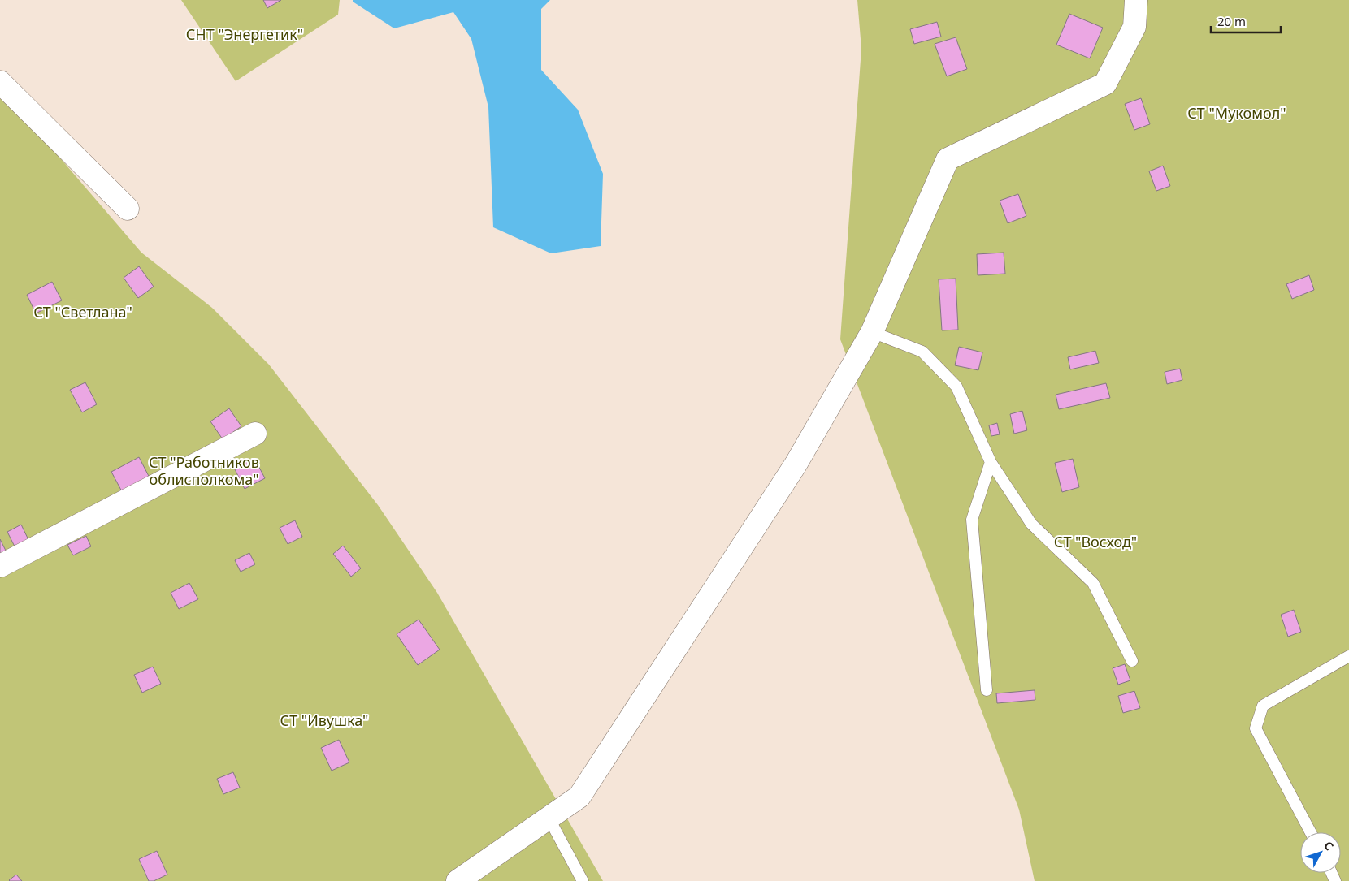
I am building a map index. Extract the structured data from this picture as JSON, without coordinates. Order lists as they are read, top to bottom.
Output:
{
  "parks": [
    "СНТ \"Энергетик\"",
    "СТ \"Мукомол\"",
    "СТ \"Светлана\"",
    "СТ \"Работников облисполкома\"",
    "СТ \"Восход\"",
    "СТ \"Ивушка\""
  ],
  "scale_bar": "20 m",
  "north": "top right"
}
